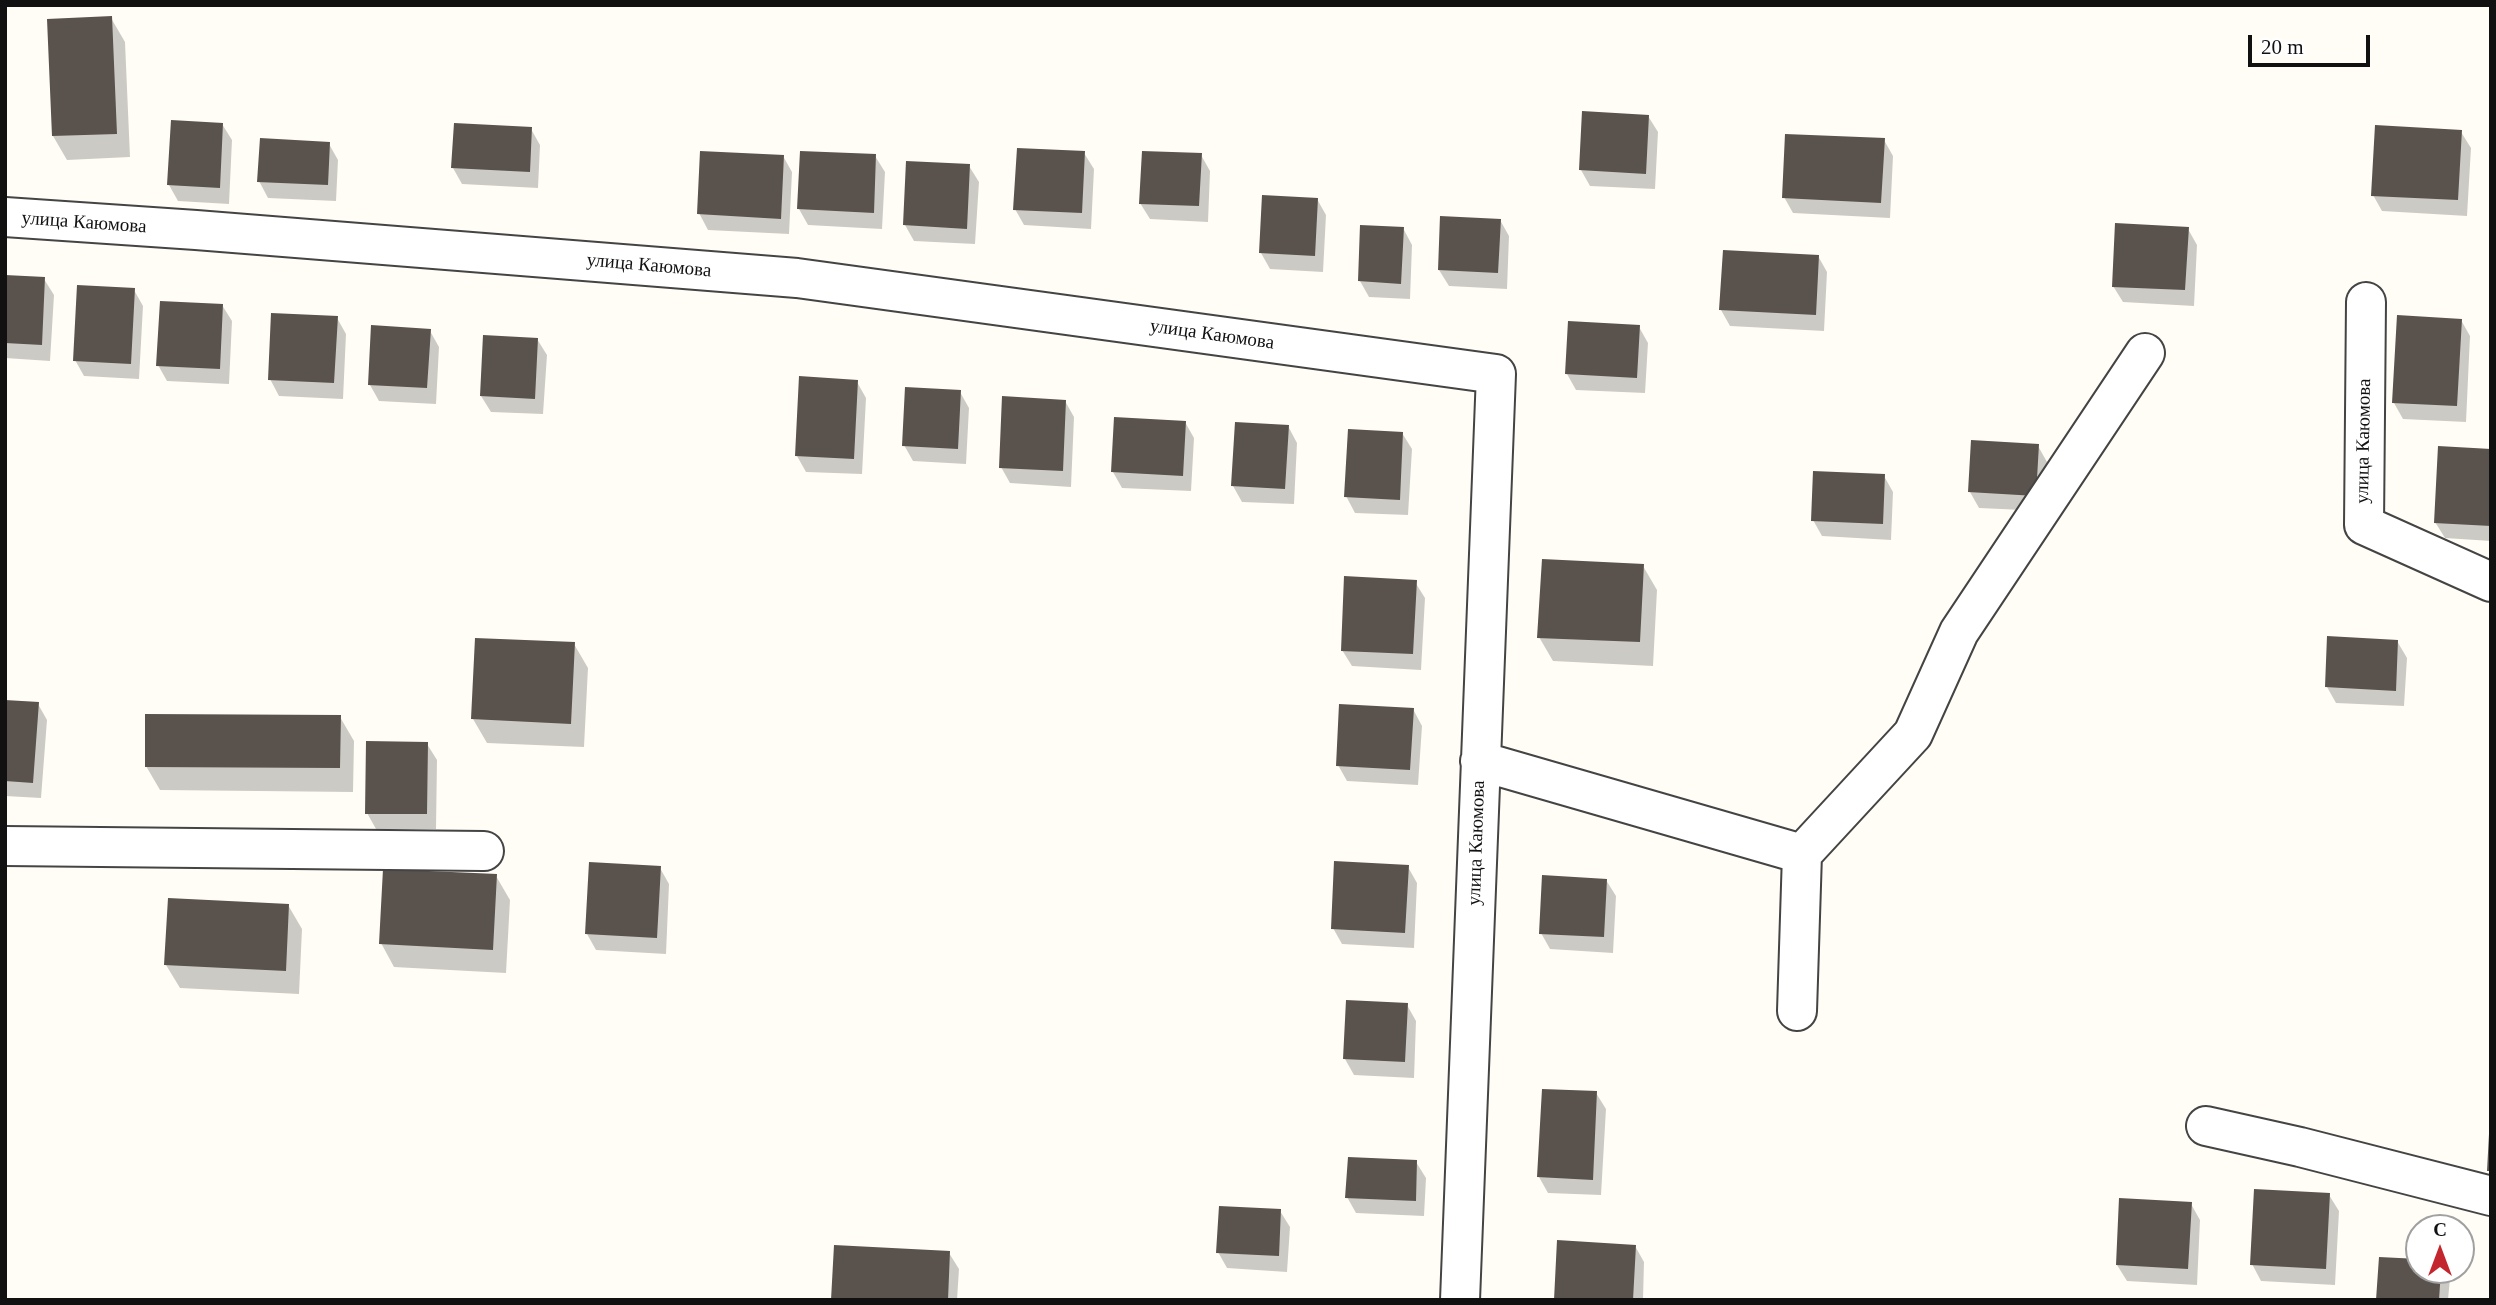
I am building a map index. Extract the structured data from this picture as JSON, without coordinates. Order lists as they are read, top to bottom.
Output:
{
  "streets": {
    "street": ["улица Каюмова"]
  },
  "scale_bar": "20 m",
  "north": "top"
}
